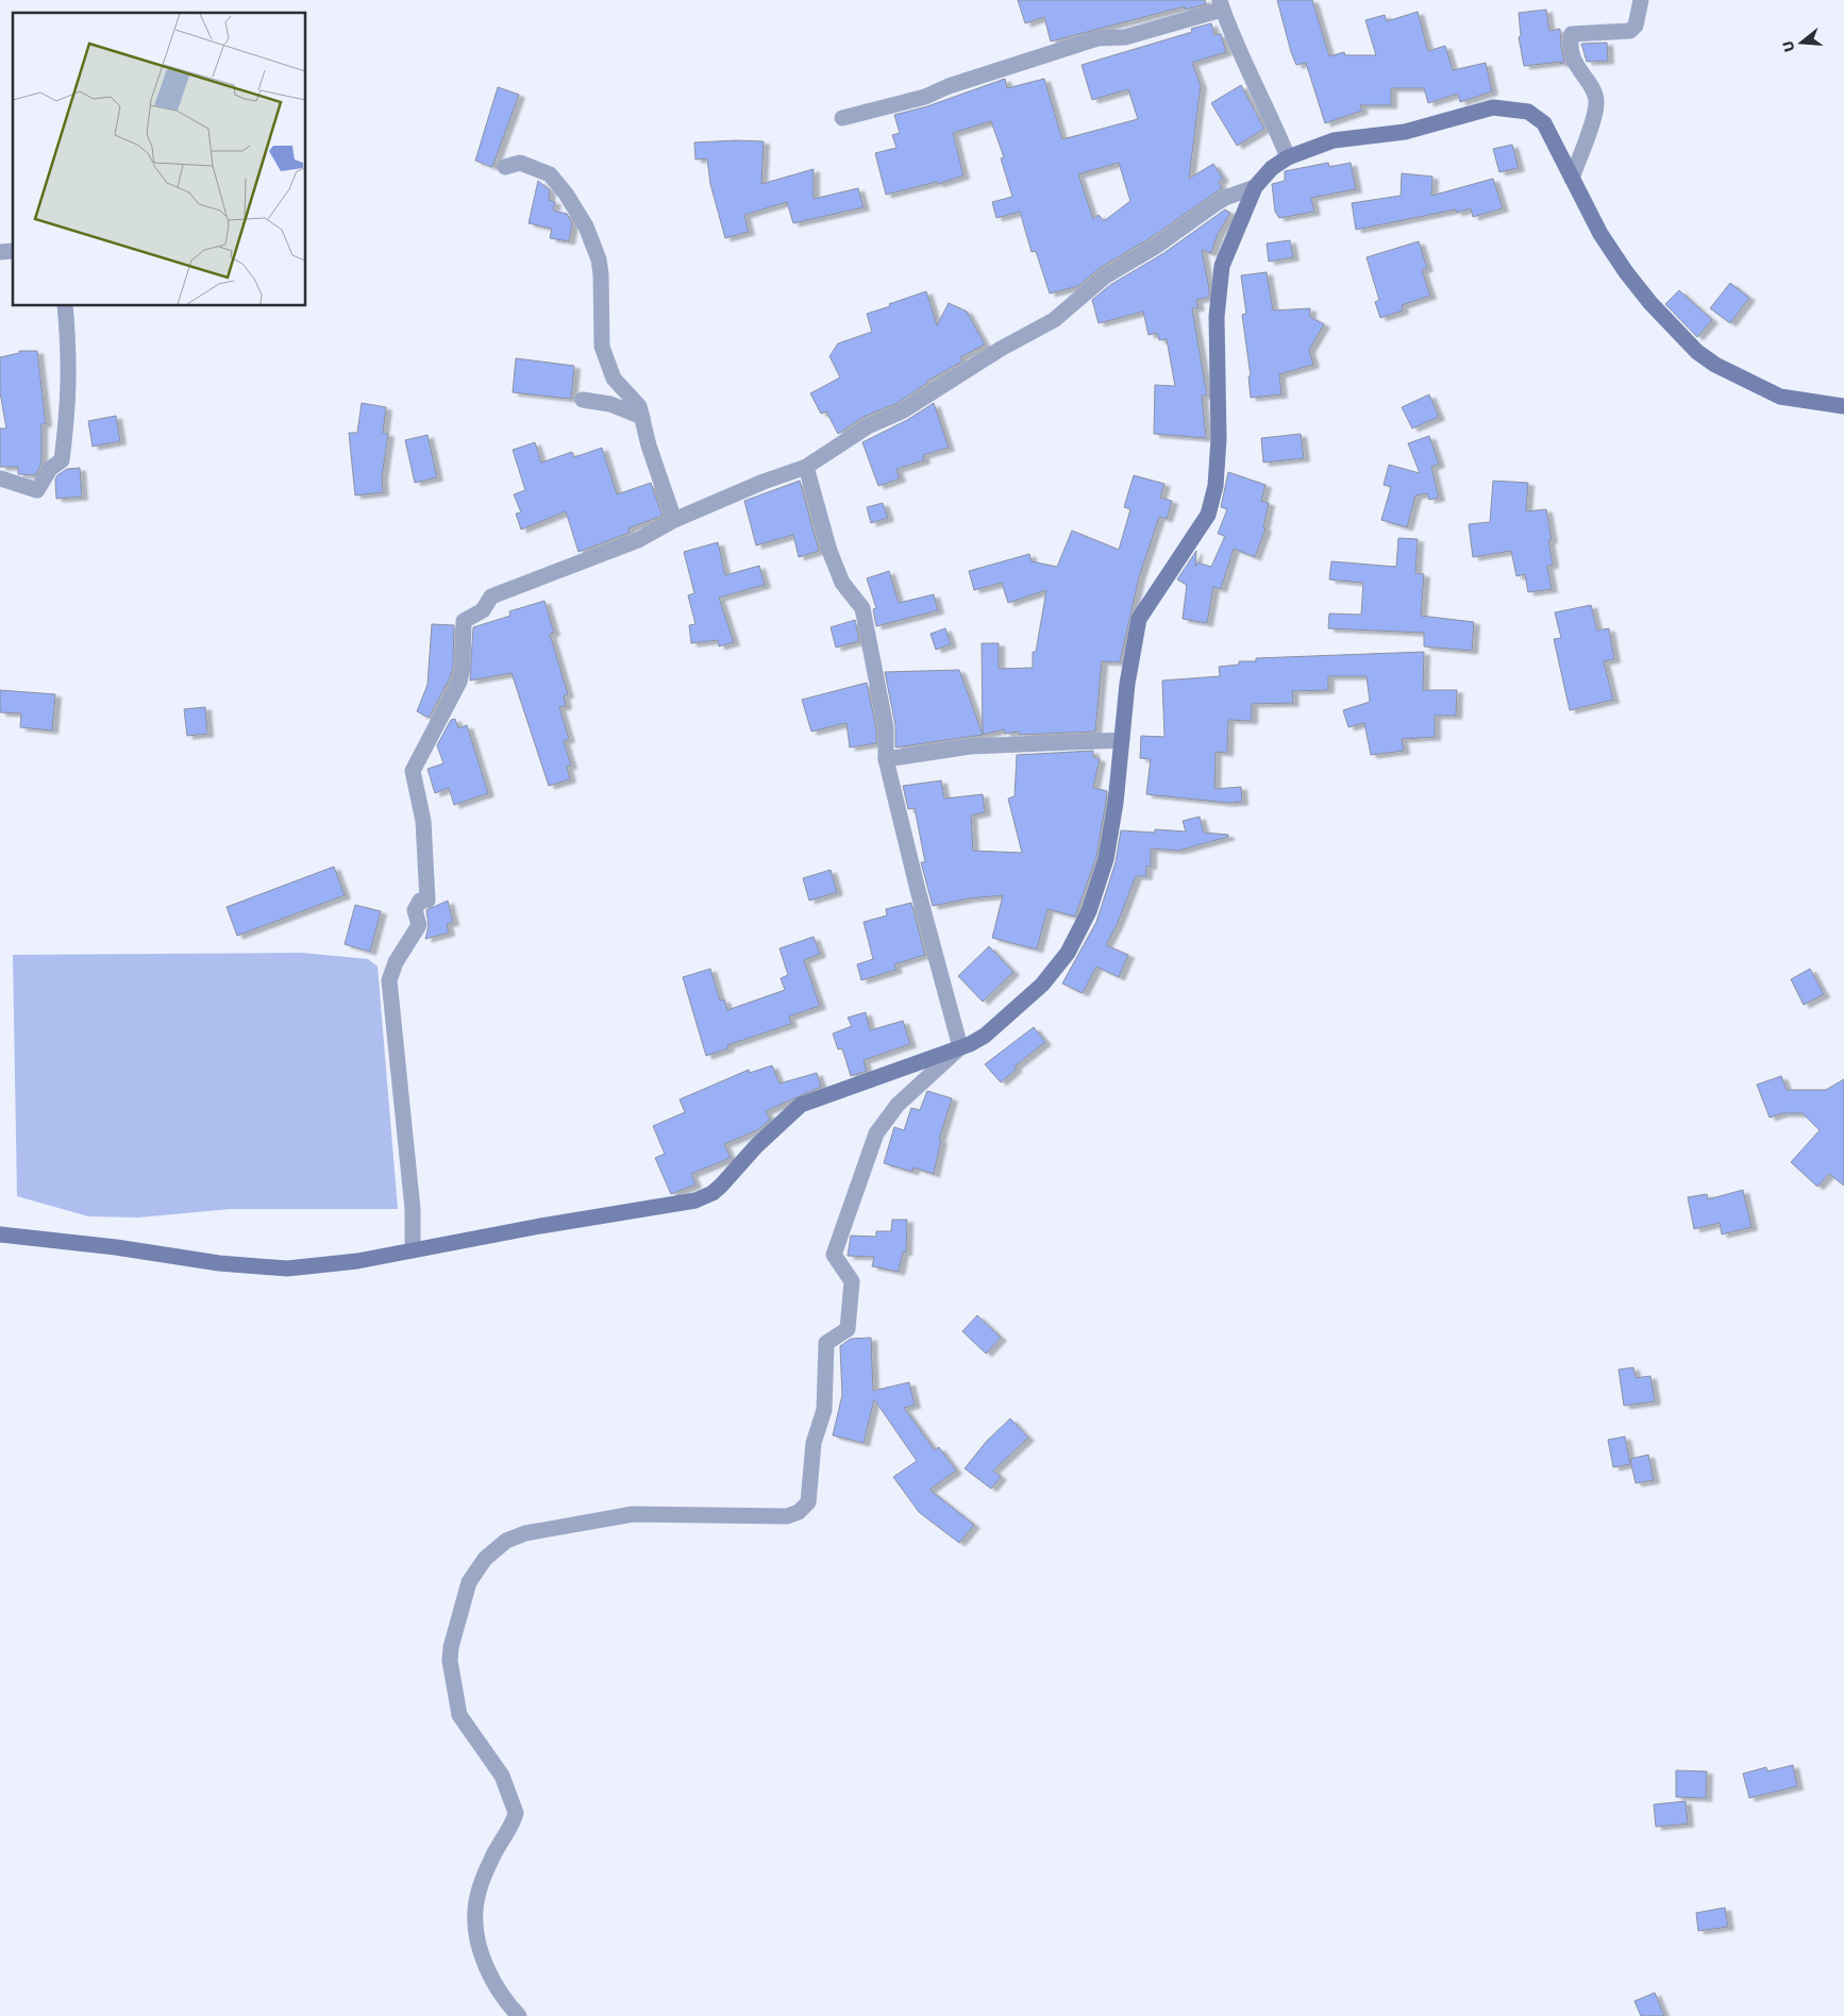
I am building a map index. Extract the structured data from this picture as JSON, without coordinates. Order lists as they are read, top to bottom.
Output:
{
  "north": "left"
}
